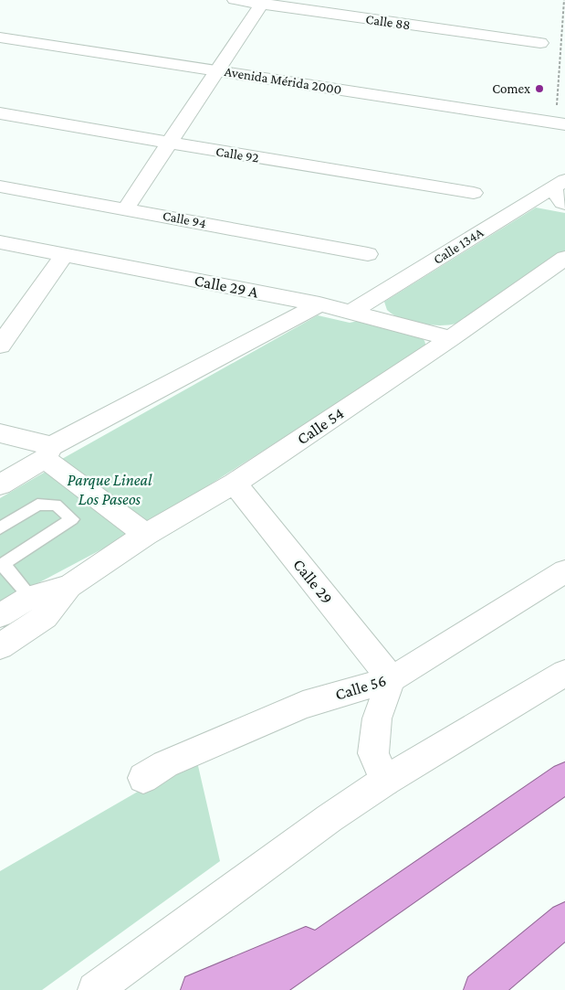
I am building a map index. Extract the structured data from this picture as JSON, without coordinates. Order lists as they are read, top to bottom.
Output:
{
  "streets": {
    "street": [
      "Calle 88",
      "Avenida Mérida 2000",
      "Calle 92",
      "Calle 94",
      "Calle 134A",
      "Calle 29 A",
      "Calle 54",
      "Calle 29",
      "Calle 56"
    ]
  },
  "crossings": [
    ["Calle 134A", "Calle 29 A"],
    ["Calle 29 A", "Calle 54"],
    ["Calle 54", "Calle 29"],
    ["Calle 29", "Calle 56"]
  ],
  "parks": ["Parque Lineal Los Paseos"],
  "places": ["Comex"]
}
